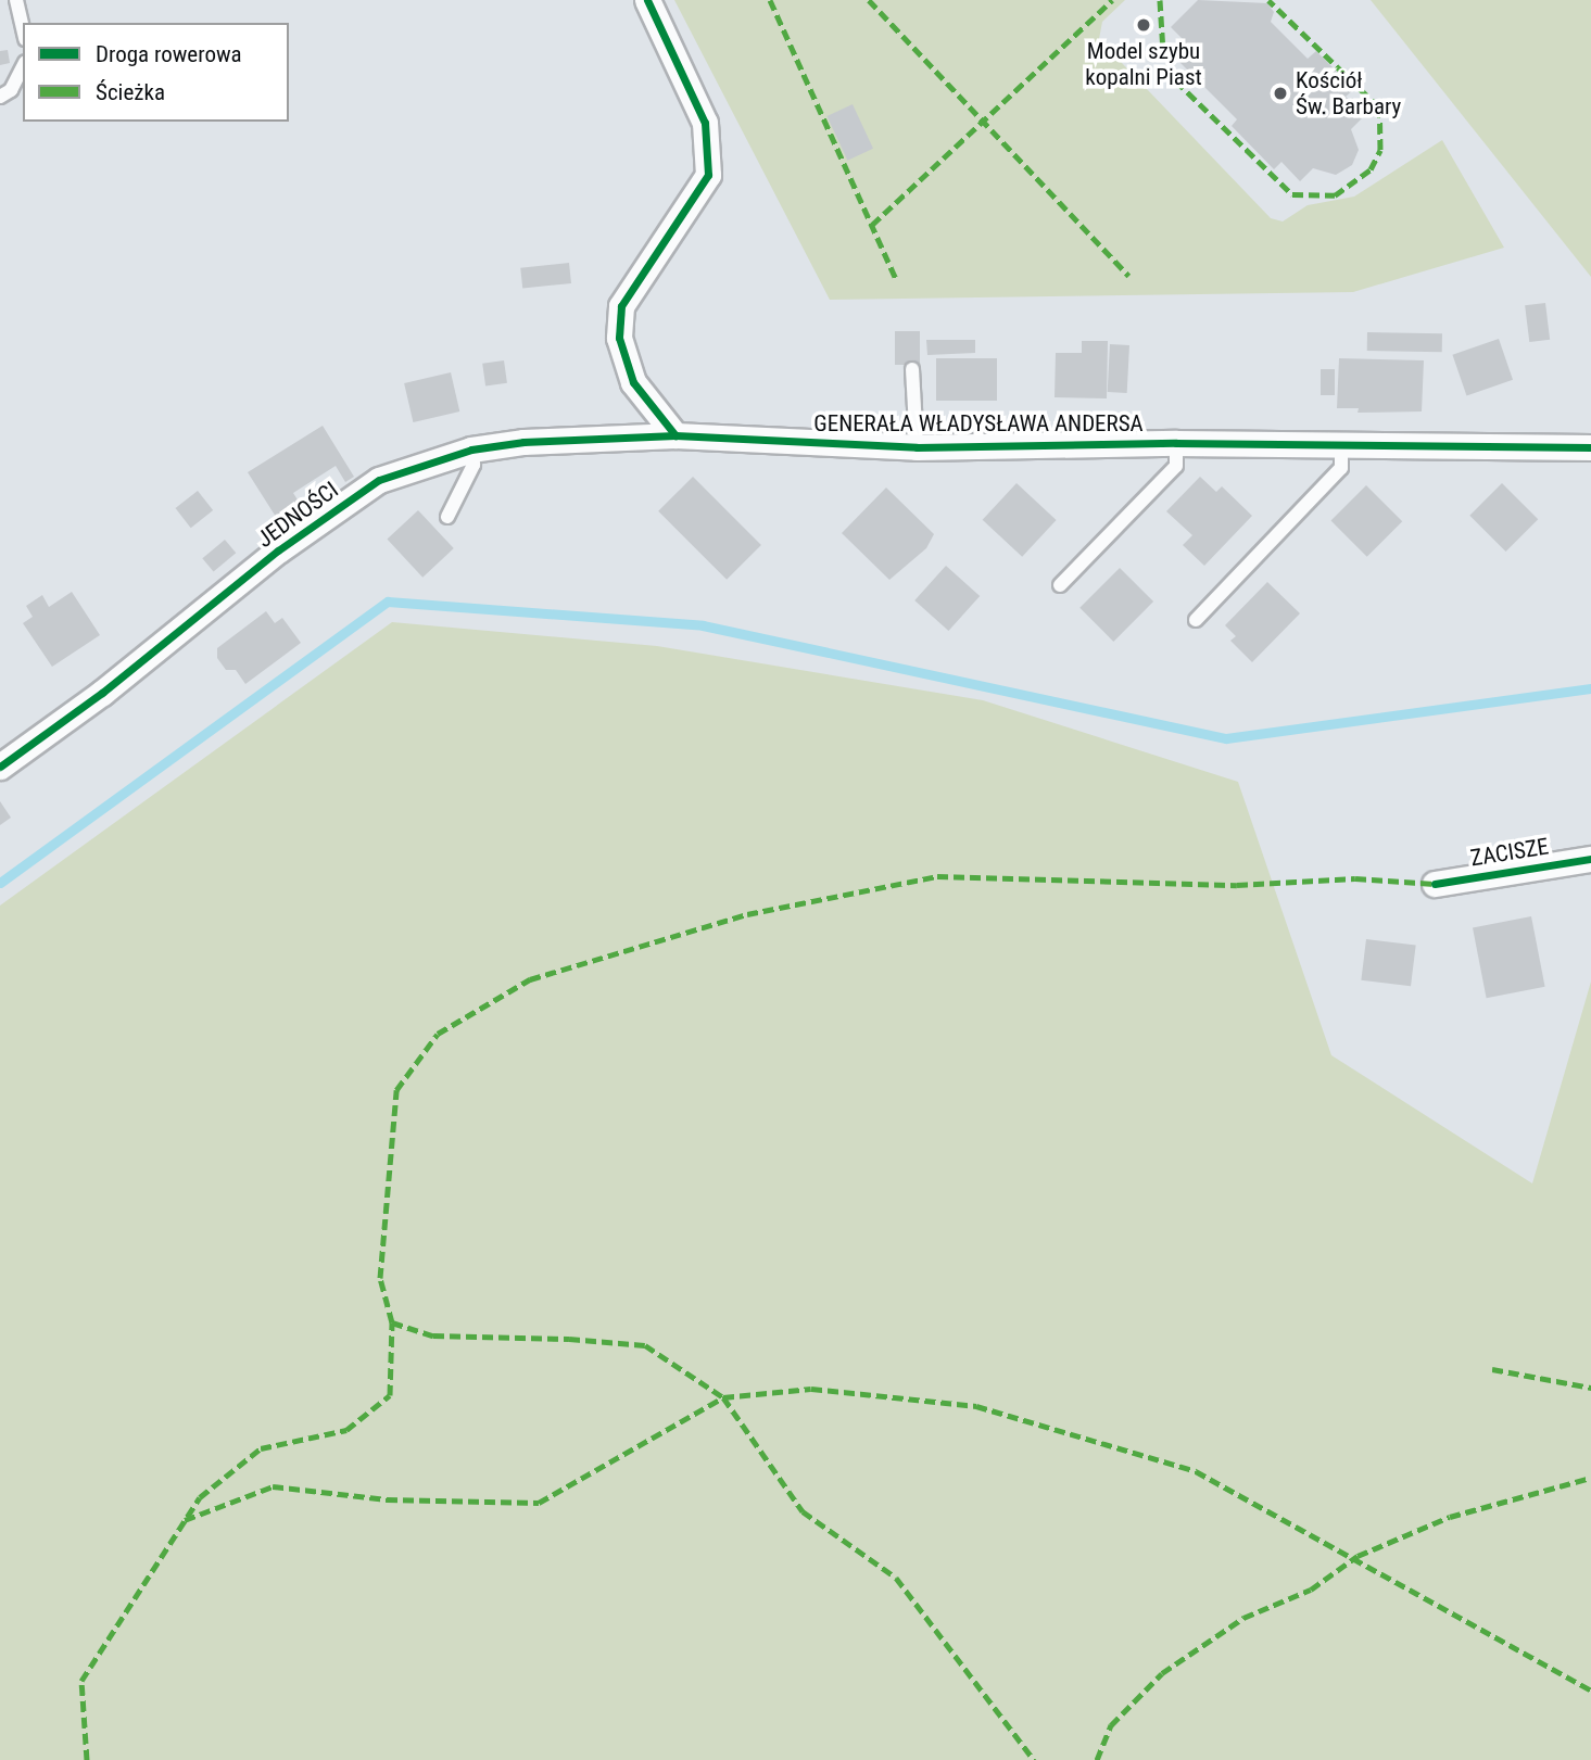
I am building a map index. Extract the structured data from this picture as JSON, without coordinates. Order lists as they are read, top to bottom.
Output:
{
  "streets": {
    "street": ["GENERAŁA WŁADYSŁAWA ANDERSA", "JEDNOŚCI", "ZACISZE"]
  },
  "crossings": [
    ["GENERAŁA WŁADYSŁAWA ANDERSA", "JEDNOŚCI"]
  ],
  "places": ["Model szybu kopalni Piast", "Kościół Św. Barbary"],
  "legend": ["Droga rowerowa", "Ścieżka"]
}
